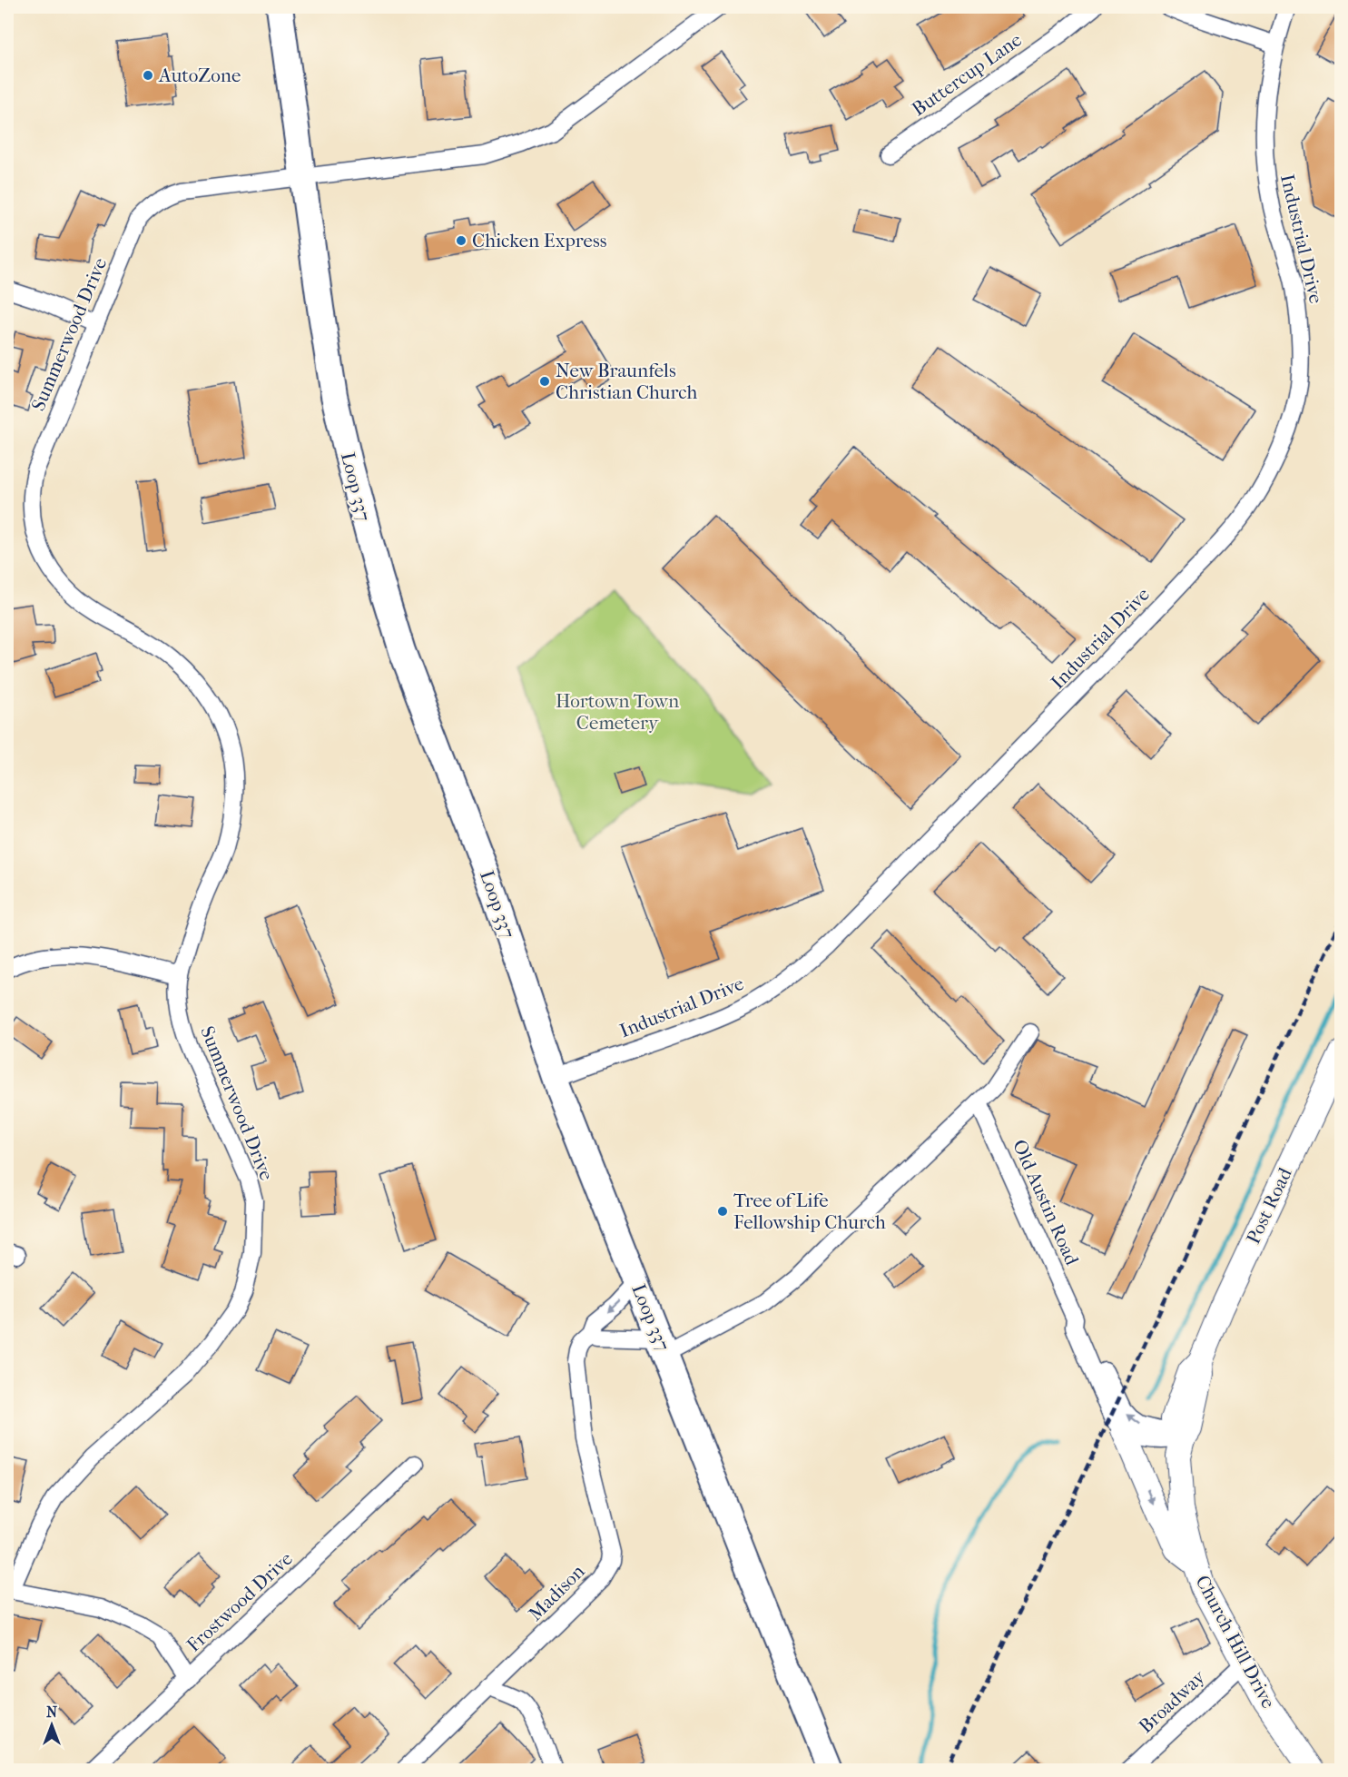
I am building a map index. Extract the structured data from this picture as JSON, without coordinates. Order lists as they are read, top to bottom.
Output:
{
  "streets": {
    "main road": ["Loop 337"],
    "street": [
      "Buttercup Lane",
      "Industrial Drive",
      "Summerwood Drive",
      "Old Austin Road",
      "Post Road",
      "Madison",
      "Frostwood Drive",
      "Church Hill Drive",
      "Broadway"
    ]
  },
  "crossings": [
    ["Industrial Drive", "Loop 337"],
    ["Summerwood Drive", "Loop 337"],
    ["Loop 337", "Madison"],
    ["Old Austin Road", "Post Road"],
    ["Old Austin Road", "Church Hill Drive"],
    ["Post Road", "Church Hill Drive"],
    ["Church Hill Drive", "Broadway"]
  ],
  "parks": ["Hortown Town Cemetery"],
  "places": [
    "AutoZone",
    "Chicken Express",
    "New Braunfels Christian Church",
    "Tree of Life Fellowship Church"
  ],
  "north": "top"
}
